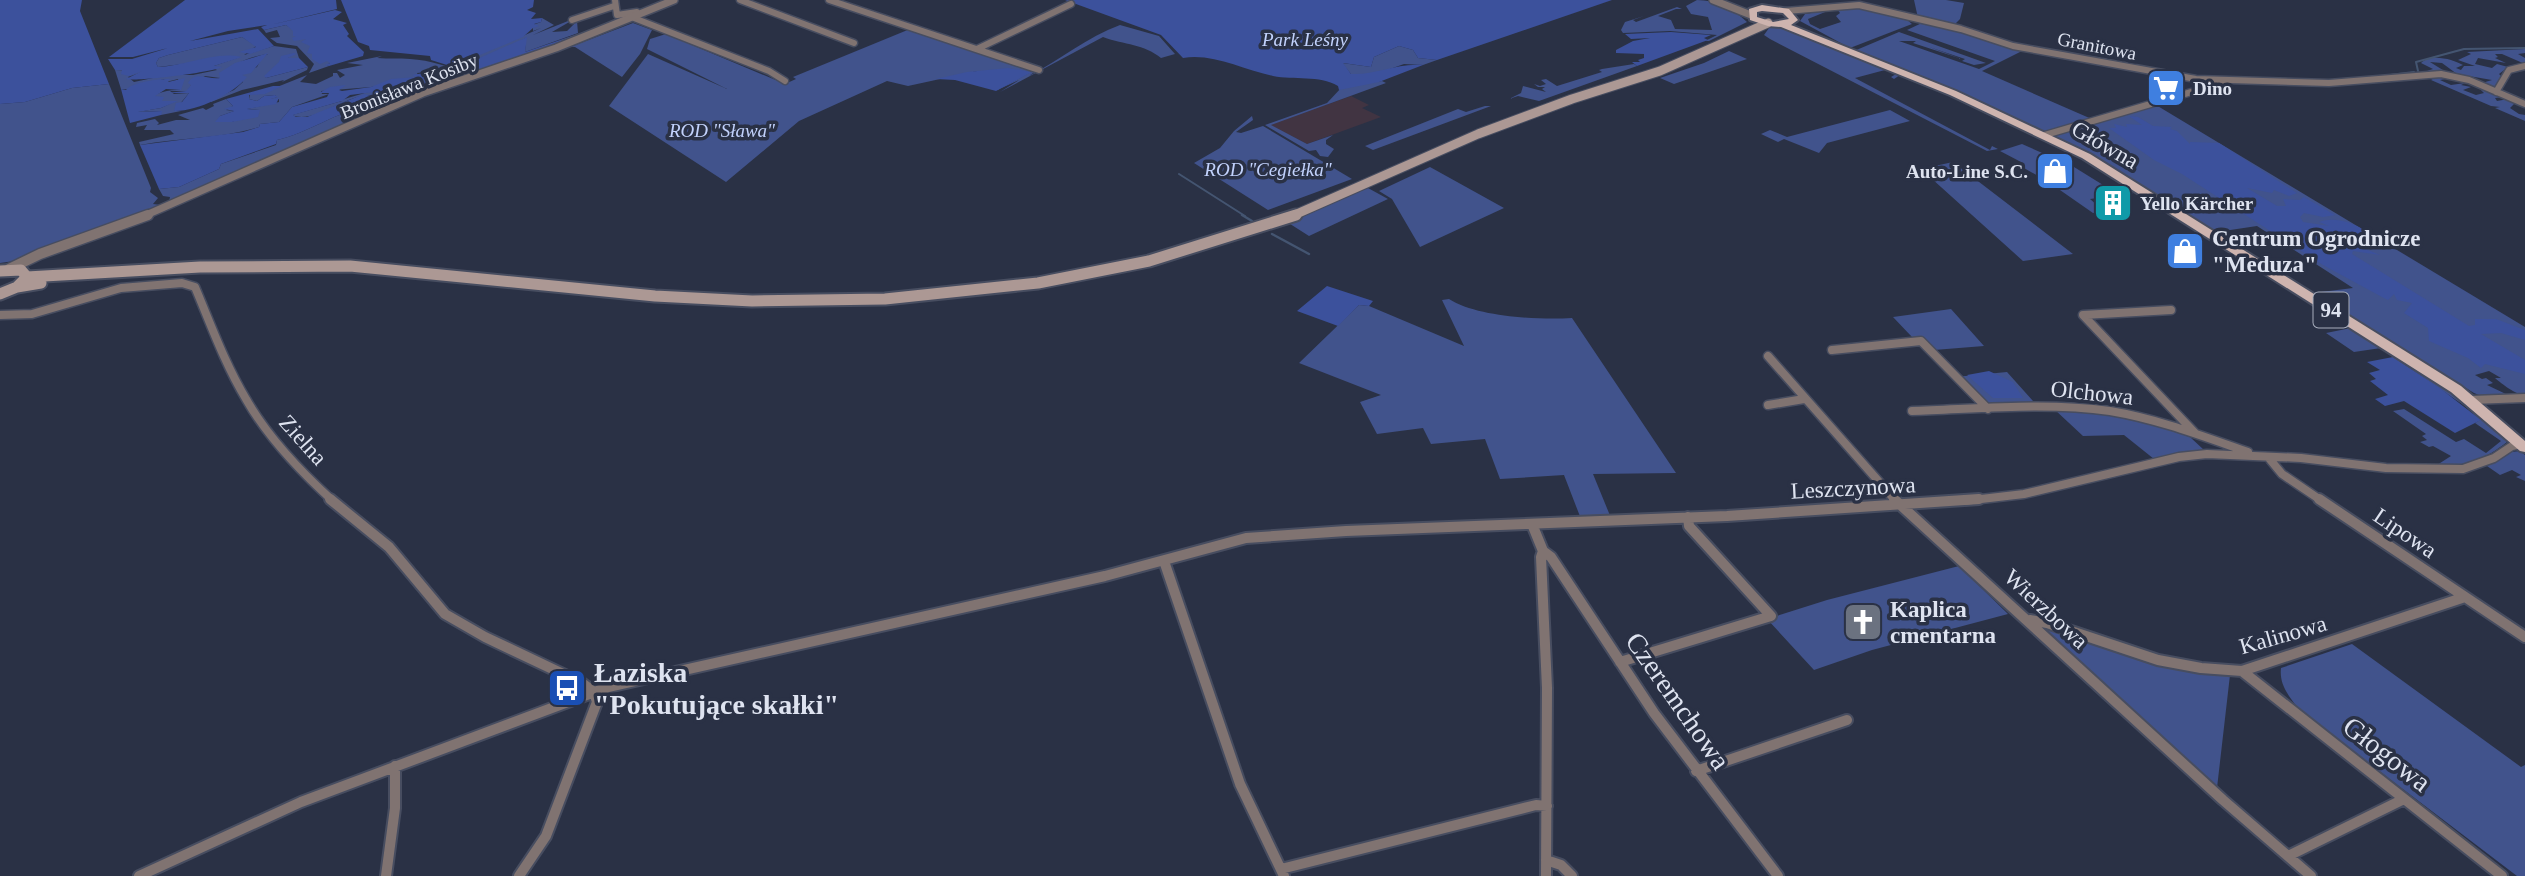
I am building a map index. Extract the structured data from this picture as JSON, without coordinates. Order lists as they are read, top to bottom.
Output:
{
  "streets": {
    "main road": ["Główna", "94"],
    "street": [
      "Granitowa",
      "Bronisława Kosiby",
      "Olchowa",
      "Zielna",
      "Leszczynowa",
      "Lipowa",
      "Wierzbowa",
      "Kalinowa",
      "Czeremchowa",
      "Głogowa"
    ]
  },
  "crossings": [
    ["Granitowa", "Główna"],
    ["Granitowa", "94"],
    ["Główna", "94"],
    ["Główna", "Leszczynowa"],
    ["Olchowa", "Leszczynowa"],
    ["Olchowa", "Lipowa"],
    ["Zielna", "Leszczynowa"],
    ["Leszczynowa", "Lipowa"],
    ["Leszczynowa", "Wierzbowa"],
    ["Lipowa", "Kalinowa"],
    ["Wierzbowa", "Kalinowa"],
    ["Kalinowa", "Głogowa"]
  ],
  "parks": ["Park Leśny", "ROD \"Sława\"", "ROD \"Cegiełka\""],
  "places": {
    "supermarket": ["Dino"],
    "shop": ["Auto-Line S.C.", "Centrum Ogrodnicze \"Meduza\""],
    "building": ["Yello Kärcher"],
    "church": ["Kaplica cmentarna"],
    "bus stop": ["Łaziska \"Pokutujące skałki\""]
  }
}
